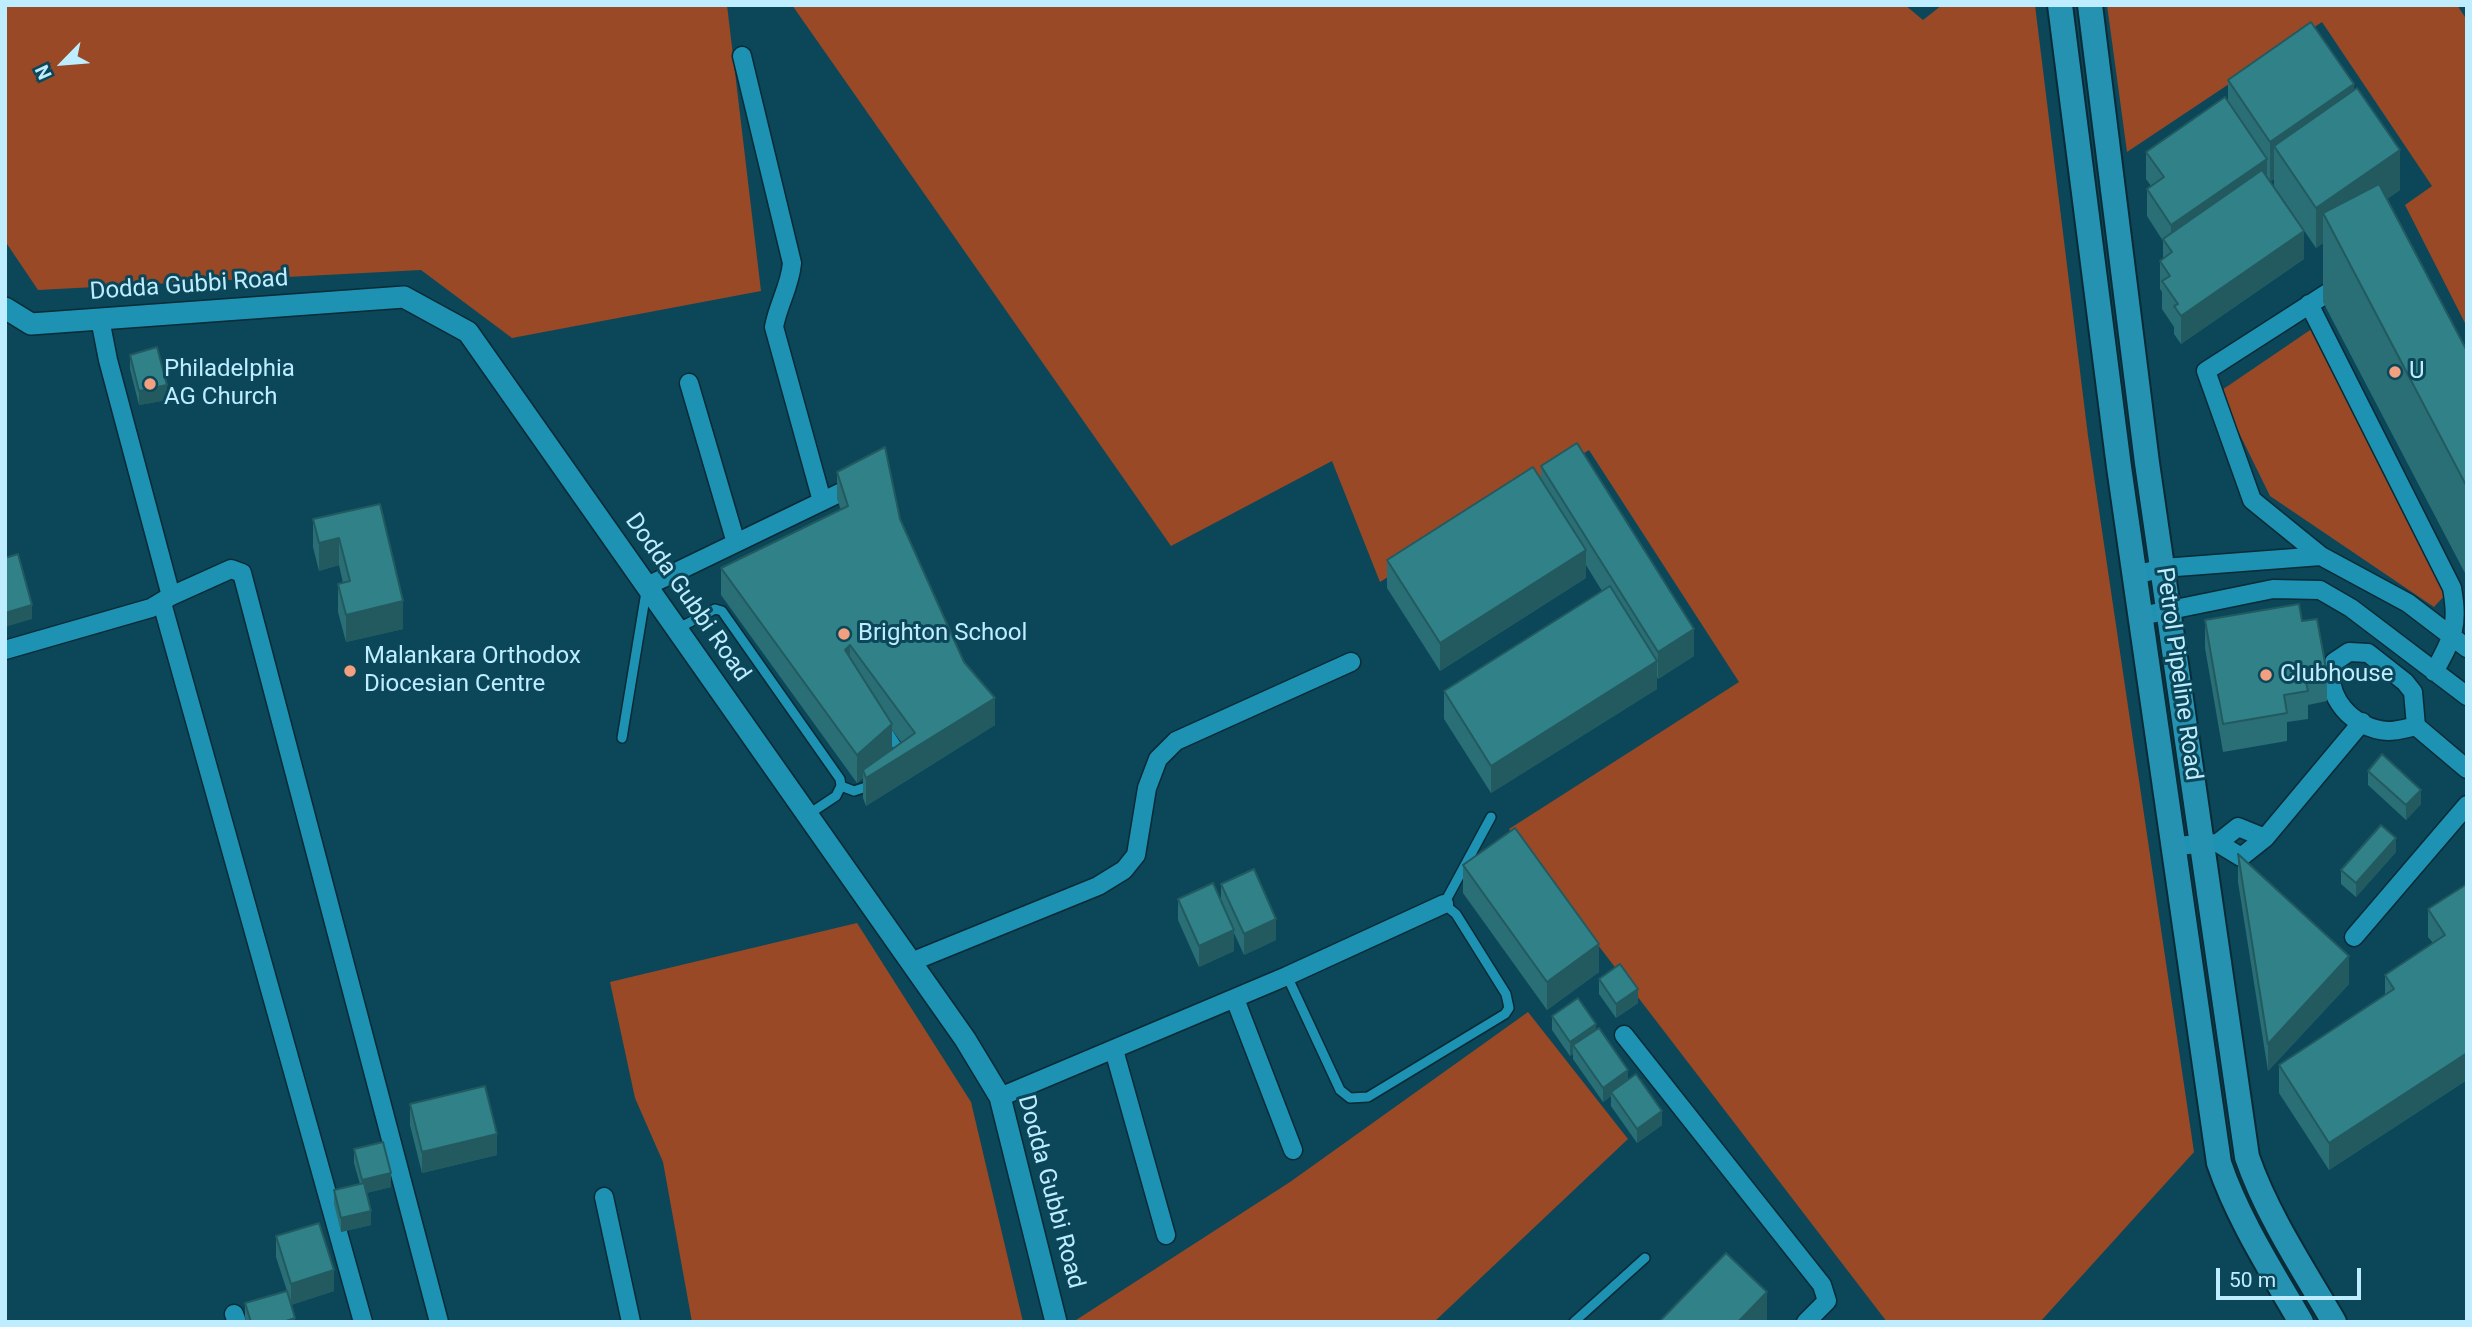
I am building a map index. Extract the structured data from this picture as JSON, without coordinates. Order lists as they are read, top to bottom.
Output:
{
  "streets": {
    "main road": ["Petrol Pipeline Road"],
    "street": ["Dodda Gubbi Road"]
  },
  "places": [
    "U",
    "Philadelphia AG Church",
    "Brighton School",
    "Malankara Orthodox Diocesian Centre",
    "Clubhouse"
  ],
  "scale_bar": "50 m",
  "north": "bottom left"
}
